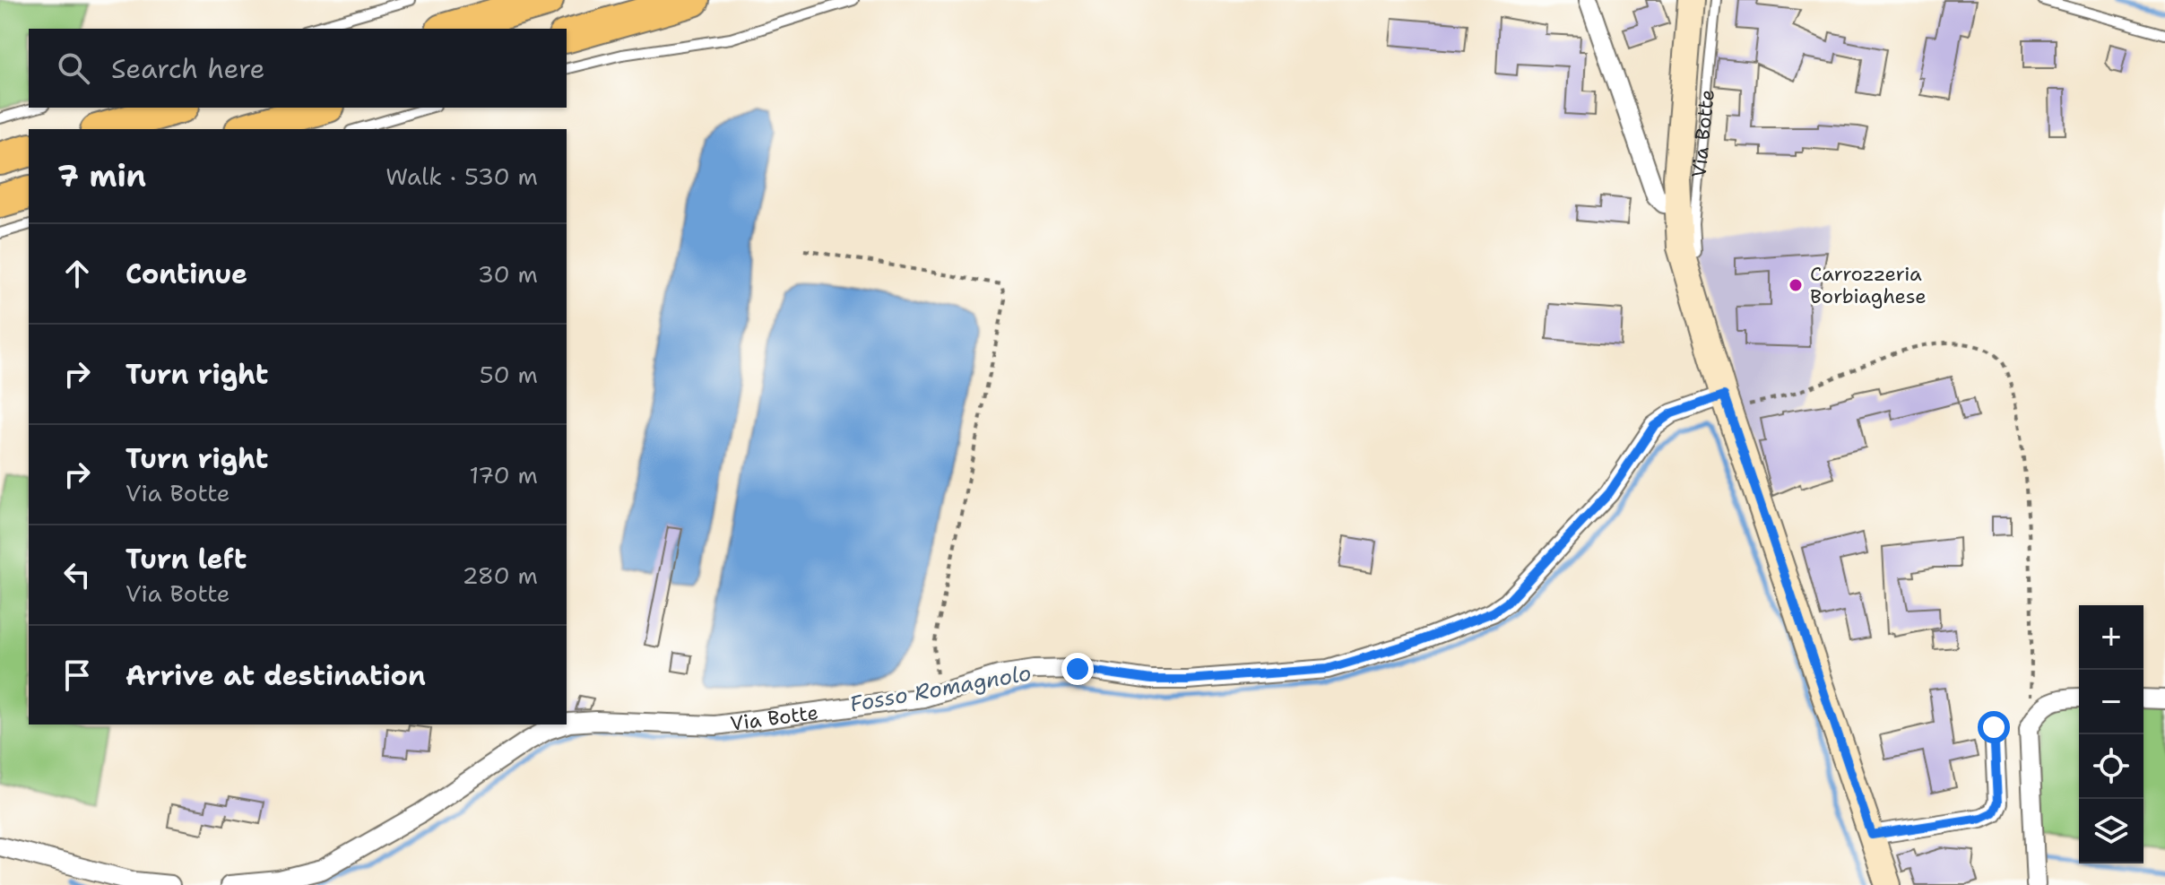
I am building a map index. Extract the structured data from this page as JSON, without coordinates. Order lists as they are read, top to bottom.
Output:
{
  "streets": {
    "street": ["Via Botte"]
  },
  "water": ["Fosso Romagnolo"],
  "places": ["Carrozzeria Borbiaghese"],
  "page": {
    "search": "Search here",
    "heading": ["7 min", "Walk · 530 m"],
    "list": [
      ["Continue", "30 m"],
      ["Turn right", "50 m"],
      ["Turn right", "Via Botte", "170 m"],
      ["Turn left", "Via Botte", "280 m"],
      "Arrive at destination"
    ],
    "map_buttons": ["+", "−"]
  }
}
